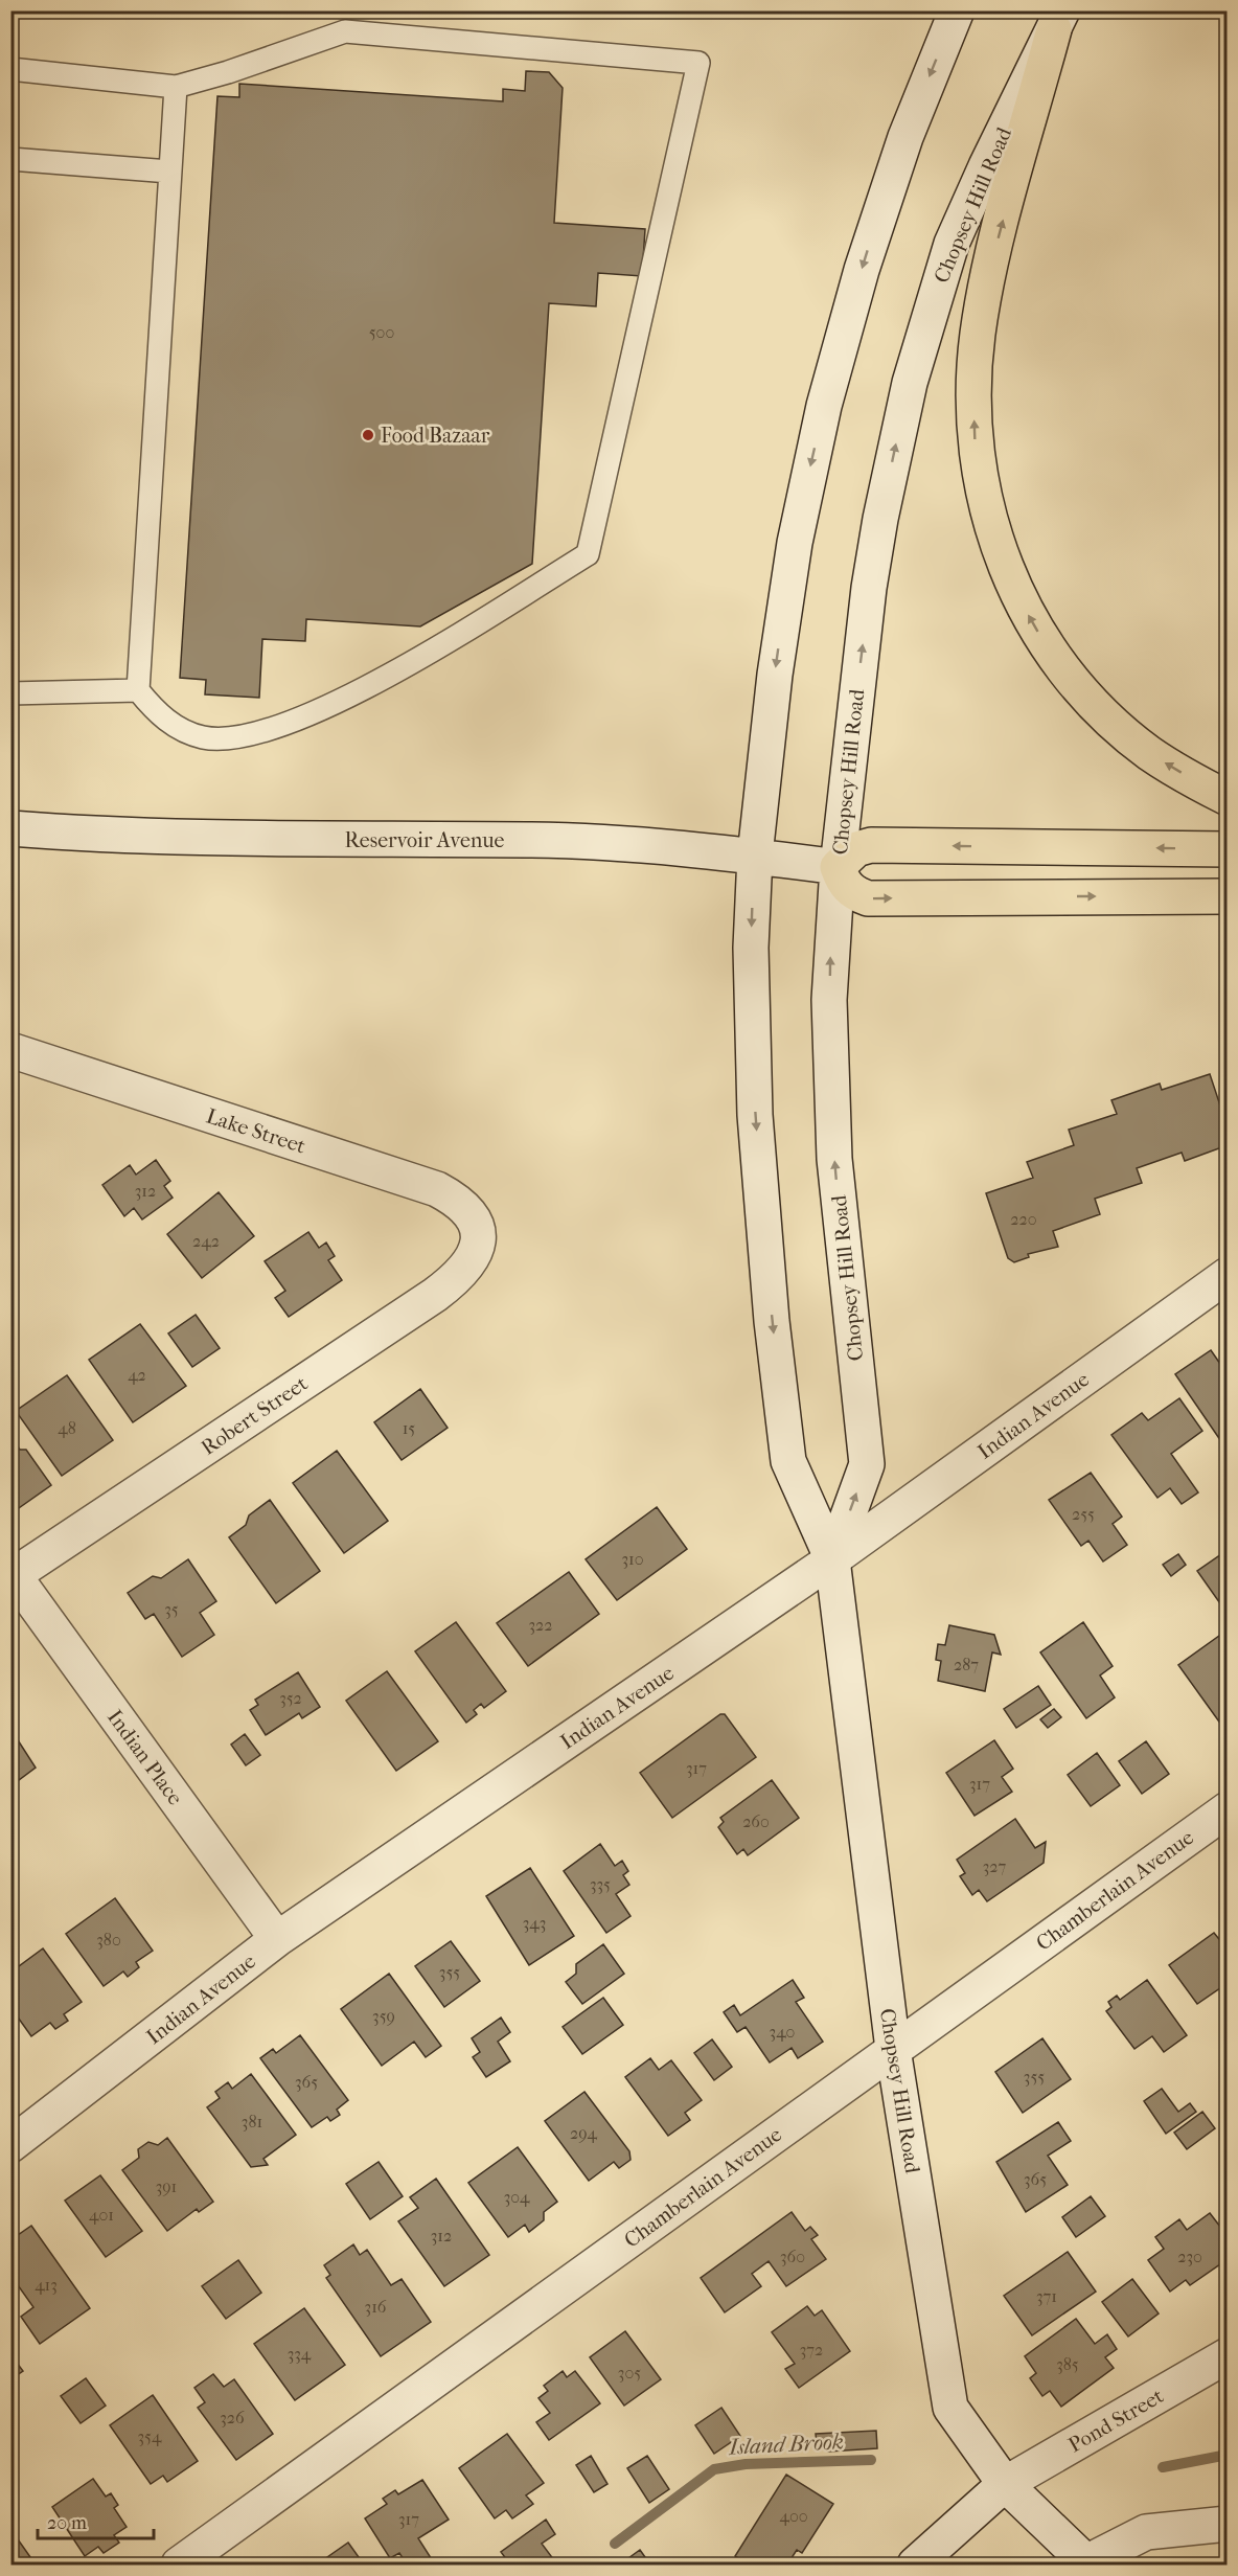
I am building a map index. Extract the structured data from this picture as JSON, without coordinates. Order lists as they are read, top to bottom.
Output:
{
  "streets": {
    "main road": [
      "Chopsey Hill Road",
      "Reservoir Avenue",
      "Lake Street",
      "Robert Street",
      "Indian Avenue",
      "Indian Place",
      "Chamberlain Avenue",
      "Pond Street"
    ]
  },
  "crossings": [
    ["Chopsey Hill Road", "Reservoir Avenue"],
    ["Chopsey Hill Road", "Indian Avenue"],
    ["Chopsey Hill Road", "Chamberlain Avenue"],
    ["Chopsey Hill Road", "Pond Street"],
    ["Lake Street", "Robert Street"],
    ["Robert Street", "Indian Place"],
    ["Indian Avenue", "Indian Place"]
  ],
  "water": ["Island Brook"],
  "places": ["Food Bazaar"],
  "house_numbers": [
    "500",
    "312",
    "220",
    "242",
    "42",
    "48",
    "15",
    "255",
    "310",
    "35",
    "322",
    "287",
    "352",
    "317",
    "317",
    "260",
    "327",
    "335",
    "343",
    "380",
    "355",
    "359",
    "340",
    "355",
    "365",
    "381",
    "294",
    "365",
    "391",
    "304",
    "401",
    "312",
    "360",
    "230",
    "413",
    "371",
    "316",
    "372",
    "334",
    "385",
    "305",
    "326",
    "354",
    "400",
    "317"
  ],
  "scale_bar": "20 m"
}
